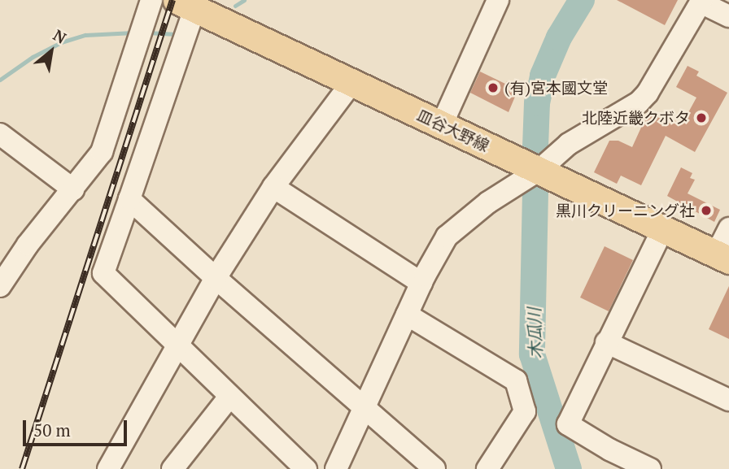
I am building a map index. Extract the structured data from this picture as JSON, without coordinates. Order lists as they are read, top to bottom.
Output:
{
  "streets": {
    "main road": ["皿谷大野線"]
  },
  "water": ["木瓜川"],
  "places": ["(有)宮本國文堂", "北陸近畿クボタ", "黒川クリーニング社"],
  "scale_bar": "50 m",
  "north": "top right"
}
